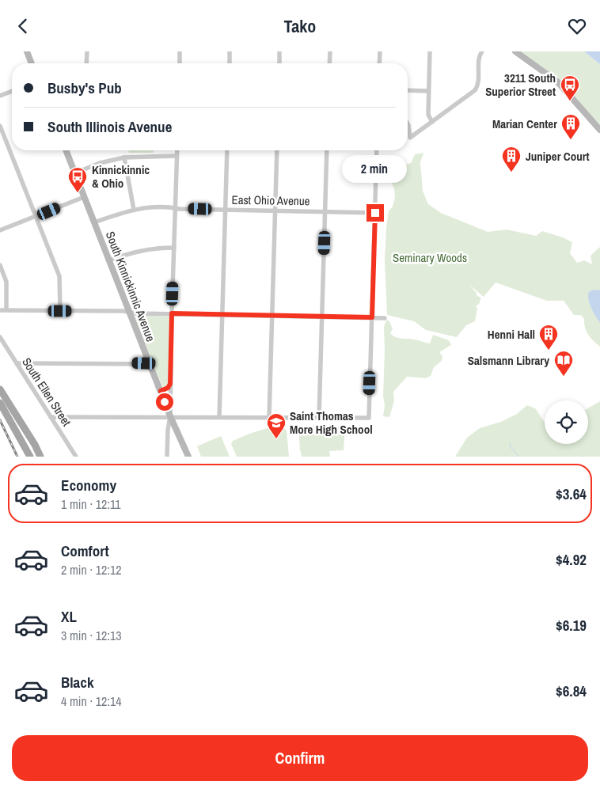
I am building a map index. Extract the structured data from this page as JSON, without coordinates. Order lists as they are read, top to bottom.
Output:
{
  "streets": {
    "main road": ["South Kinnickinnic Avenue"],
    "street": ["East Ohio Avenue", "South Ellen Street"]
  },
  "crossings": [
    ["East Ohio Avenue", "South Kinnickinnic Avenue"]
  ],
  "parks": ["Seminary Woods"],
  "places": {
    "bus stop": ["3211 South Superior Street", "Kinnickinnic & Ohio"],
    "building": ["Marian Center", "Juniper Court", "Henni Hall"],
    "library": ["Salsmann Library"],
    "school or university": ["Saint Thomas More High School"]
  },
  "page": {
    "header": "Tako",
    "banner": ["Busby's Pub", "South Illinois Avenue"],
    "bubble": "2 min",
    "list": [
      {
        "name": "Economy",
        "note": "1 min · 12:11",
        "value": "$3.64"
      },
      {
        "name": "Comfort",
        "note": "2 min · 12:12",
        "value": "$4.92"
      },
      {
        "name": "XL",
        "note": "3 min · 12:13",
        "value": "$6.19"
      },
      {
        "name": "Black",
        "note": "4 min · 12:14",
        "value": "$6.84"
      }
    ],
    "buttons": "Confirm"
  }
}
